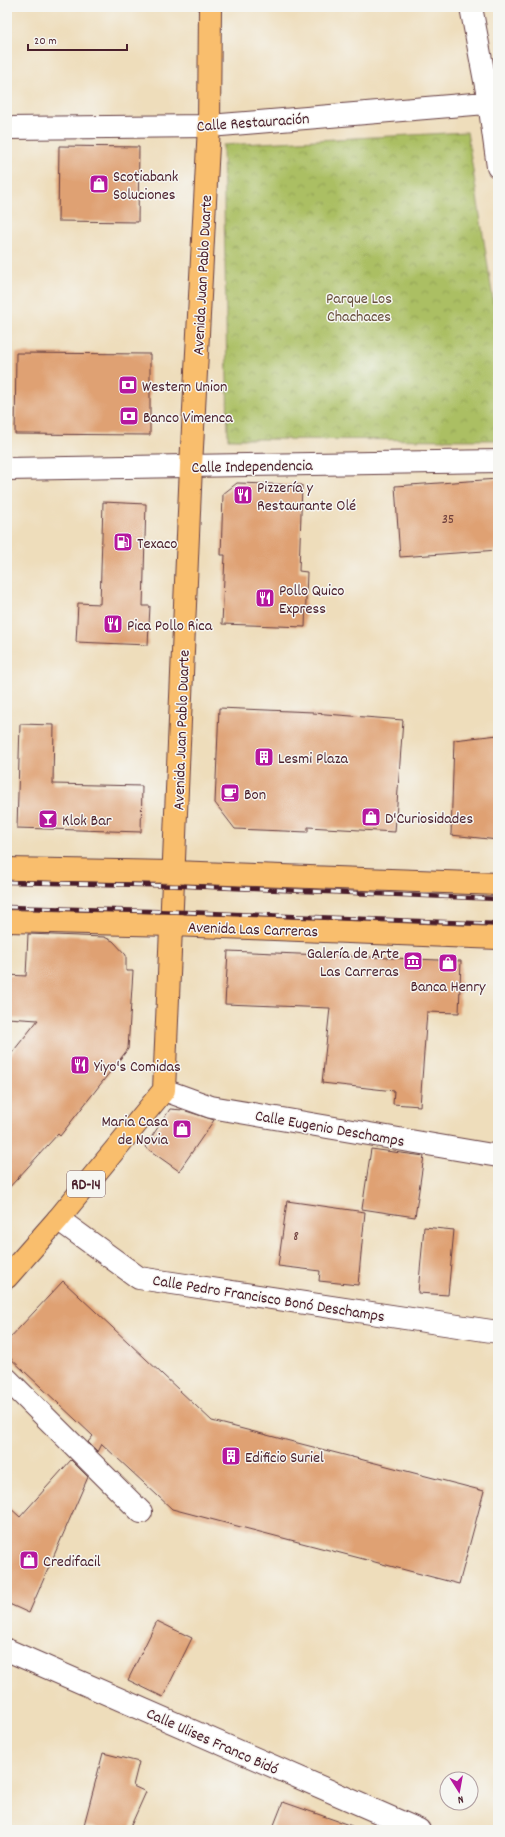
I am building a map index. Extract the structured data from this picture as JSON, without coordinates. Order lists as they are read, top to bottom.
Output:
{
  "streets": {
    "main road": ["Avenida Juan Pablo Duarte", "Avenida Las Carreras", "RD-14"],
    "street": [
      "Calle Restauración",
      "Calle Independencia",
      "Calle Eugenio Deschamps",
      "Calle Pedro Francisco Bonó Deschamps",
      "Calle Ulises Franco Bidó"
    ]
  },
  "crossings": [
    ["Calle Restauración", "Avenida Juan Pablo Duarte"],
    ["Avenida Juan Pablo Duarte", "Calle Independencia"],
    ["Avenida Juan Pablo Duarte", "Avenida Las Carreras"],
    ["Avenida Juan Pablo Duarte", "Calle Eugenio Deschamps"],
    ["Avenida Juan Pablo Duarte", "RD-14"],
    ["Calle Eugenio Deschamps", "RD-14"],
    ["RD-14", "Calle Pedro Francisco Bonó Deschamps"]
  ],
  "parks": ["Parque Los Chachaces"],
  "places": {
    "shop": [
      "Scotiabank Soluciones",
      "D'Curiosidades",
      "Banca Henry",
      "Maria Casa de Novia",
      "Credifacil"
    ],
    "bank": ["Western Union", "Banco Vimenca"],
    "restaurant": [
      "Pizzería y Restaurante Olé",
      "Pollo Quico Express",
      "Pica Pollo Rica",
      "Yiyo's Comidas"
    ],
    "fuel station": ["Texaco"],
    "building": ["Lesmi Plaza", "Edificio Suriel"],
    "cafe": ["Bon"],
    "bar": ["Klok Bar"],
    "museum": ["Galería de Arte Las Carreras"]
  },
  "house_numbers": ["35", "8"],
  "scale_bar": "20 m",
  "north": "bottom"
}
